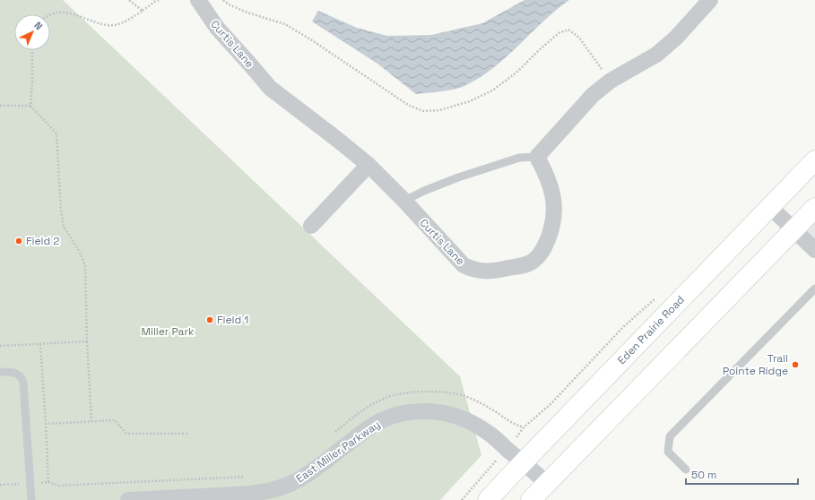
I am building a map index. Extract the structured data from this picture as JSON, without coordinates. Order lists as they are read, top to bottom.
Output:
{
  "streets": {
    "main road": ["Eden Prairie Road"],
    "street": ["Curtis Lane", "East Miller Parkway"]
  },
  "crossings": [
    ["Eden Prairie Road", "East Miller Parkway"]
  ],
  "parks": ["Miller Park"],
  "places": ["Field 2", "Field 1", "Trail Pointe Ridge"],
  "scale_bar": "50 m",
  "north": "top right"
}
